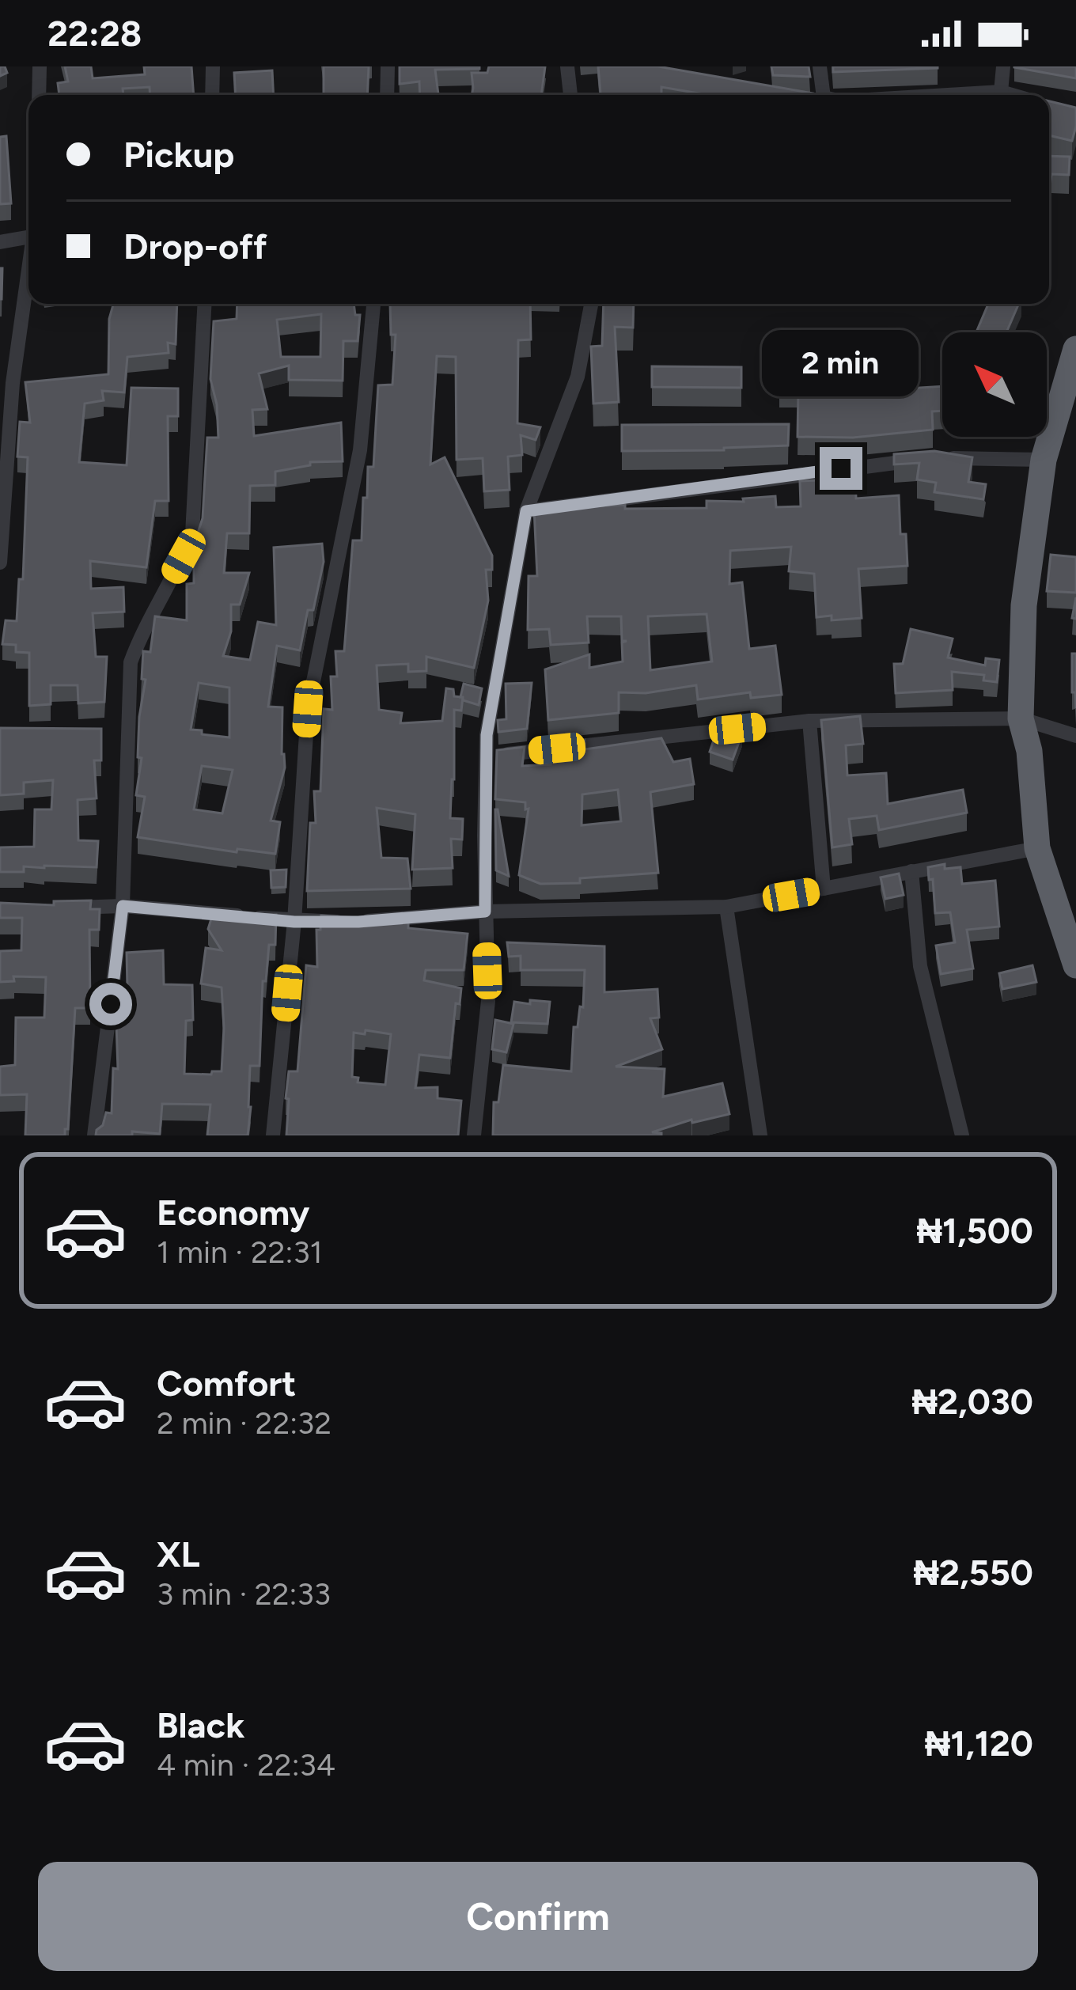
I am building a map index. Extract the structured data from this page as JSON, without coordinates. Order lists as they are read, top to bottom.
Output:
{
  "north": "top left",
  "page": {
    "status": "22:28",
    "banner": ["Pickup", "Drop-off"],
    "bubble": "2 min",
    "list": [
      {
        "name": "Economy",
        "note": "1 min · 22:31",
        "value": "₦1,500"
      },
      {
        "name": "Comfort",
        "note": "2 min · 22:32",
        "value": "₦2,030"
      },
      {
        "name": "XL",
        "note": "3 min · 22:33",
        "value": "₦2,550"
      },
      {
        "name": "Black",
        "note": "4 min · 22:34",
        "value": "₦1,120"
      }
    ],
    "buttons": "Confirm"
  }
}
